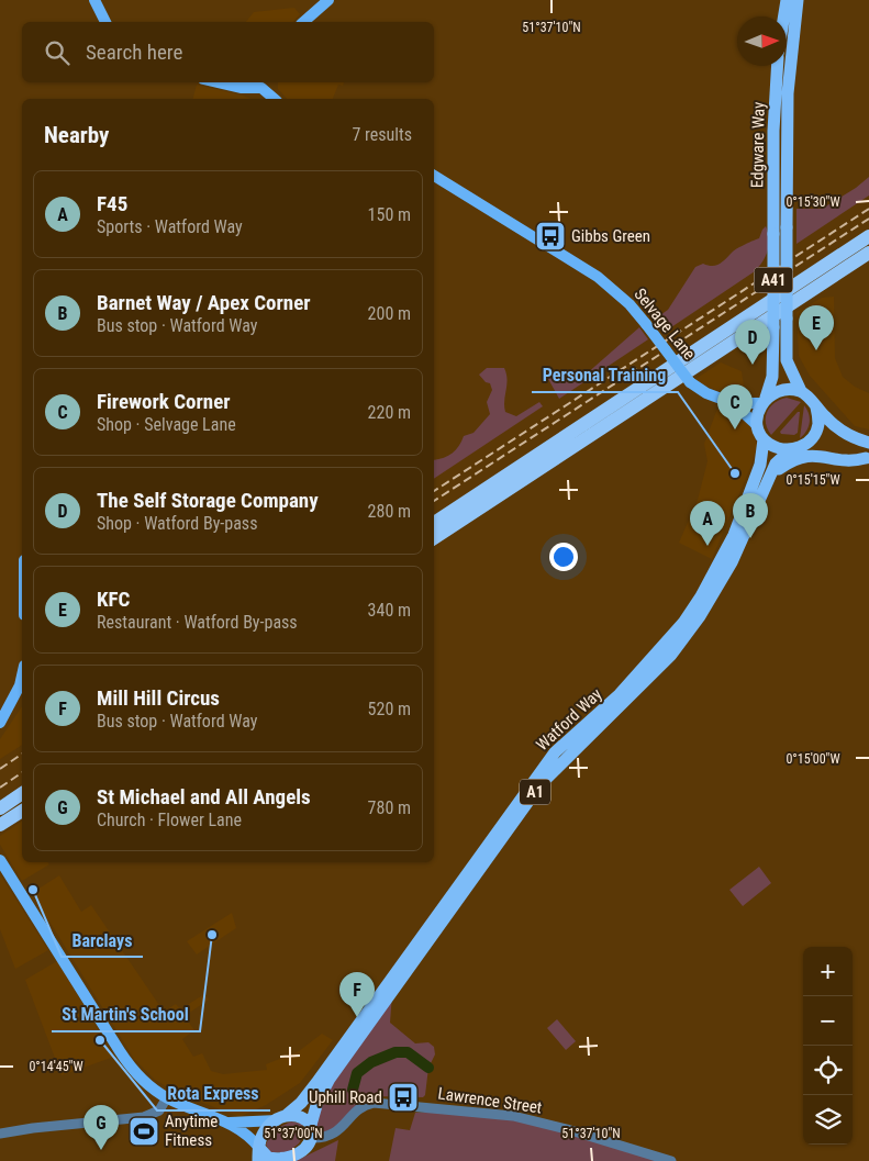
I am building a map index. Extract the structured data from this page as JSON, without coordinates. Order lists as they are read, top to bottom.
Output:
{
  "streets": {
    "highway": [
      "Edgware Way",
      "A41",
      "Watford Way",
      "A1"
    ],
    "main road": ["Selvage Lane"],
    "street": ["Lawrence Street"]
  },
  "crossings": [
    ["Edgware Way", "A41"],
    ["A41", "Selvage Lane"],
    ["A41", "Watford Way"],
    ["A41", "A1"],
    ["Selvage Lane", "Watford Way"],
    ["Selvage Lane", "A1"],
    ["Watford Way", "A1"],
    ["Watford Way", "Lawrence Street"]
  ],
  "places": {
    "bus stop": ["Gibbs Green", "Uphill Road"],
    "other": [
      "Personal Training",
      "Barclays",
      "St Martin's School",
      "Rota Express"
    ],
    "sports": ["Anytime Fitness"]
  },
  "north": "right",
  "page": {
    "search": "Search here",
    "heading": ["Nearby", "7 results"],
    "list": [
      {
        "mark": "A",
        "name": "F45",
        "note": "Sports · Watford Way",
        "value": "150 m"
      },
      {
        "mark": "B",
        "name": "Barnet Way / Apex Corner",
        "note": "Bus stop · Watford Way",
        "value": "200 m"
      },
      {
        "mark": "C",
        "name": "Firework Corner",
        "note": "Shop · Selvage Lane",
        "value": "220 m"
      },
      {
        "mark": "D",
        "name": "The Self Storage Company",
        "note": "Shop · Watford By-pass",
        "value": "280 m"
      },
      {
        "mark": "E",
        "name": "KFC",
        "note": "Restaurant · Watford By-pass",
        "value": "340 m"
      },
      {
        "mark": "F",
        "name": "Mill Hill Circus",
        "note": "Bus stop · Watford Way",
        "value": "520 m"
      },
      {
        "mark": "G",
        "name": "St Michael and All Angels",
        "note": "Church · Flower Lane",
        "value": "780 m"
      }
    ],
    "pins": [
      "E",
      "D",
      "C",
      "B",
      "A",
      "F",
      "G"
    ],
    "map_buttons": ["+", "−"]
  },
  "coordinates": [
    "51°37'10\"N",
    "0°15'30\"W",
    "0°15'15\"W",
    "0°15'00\"W",
    "0°14'45\"W",
    "51°37'00\"N"
  ]
}
